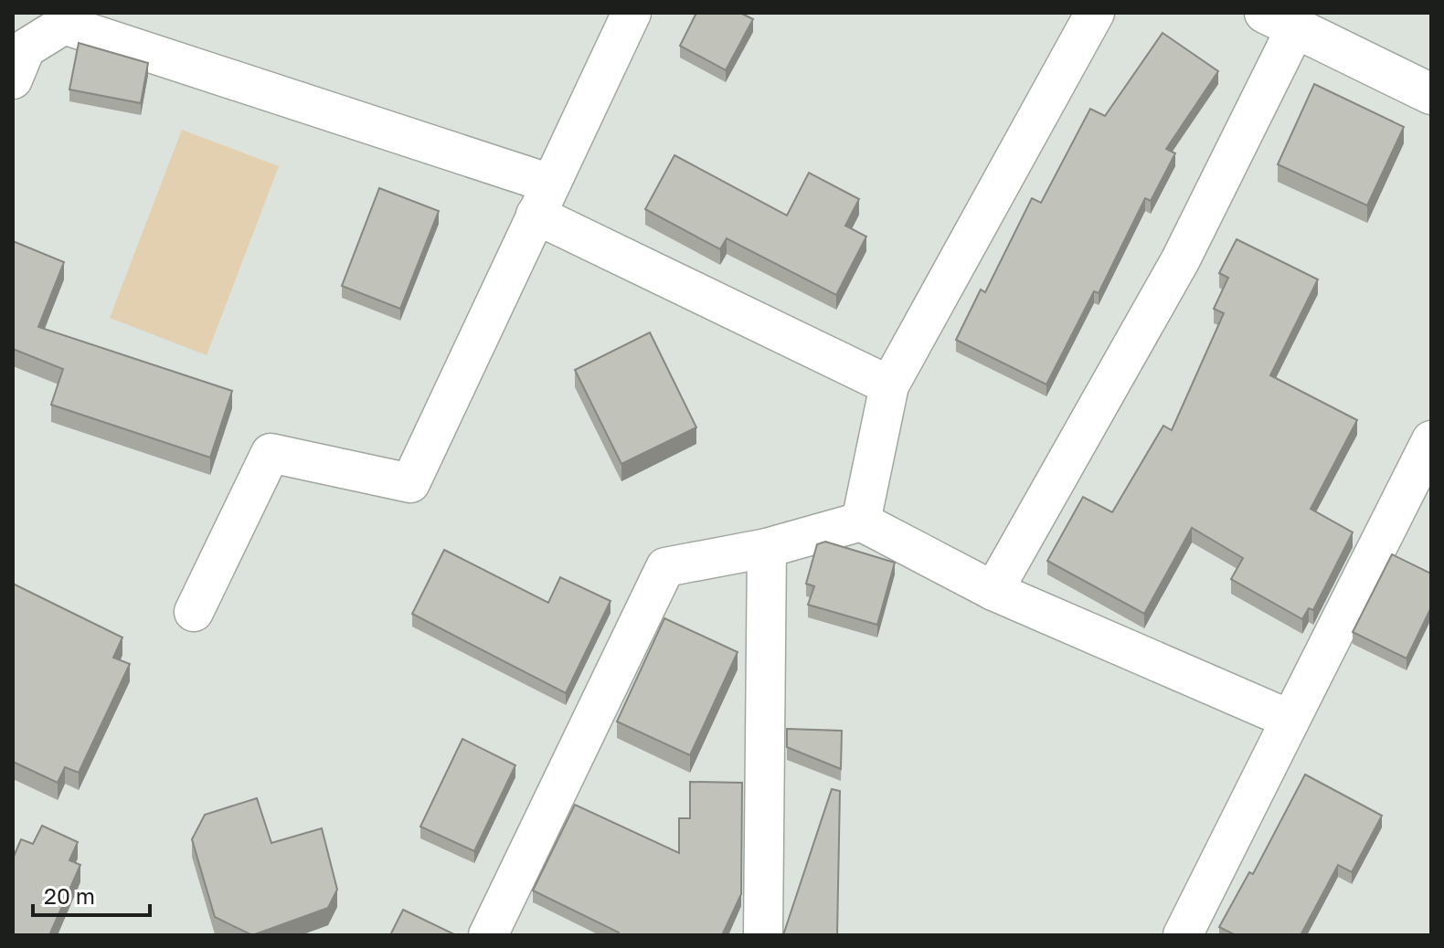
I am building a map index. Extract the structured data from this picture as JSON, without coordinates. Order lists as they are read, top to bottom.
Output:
{
  "scale_bar": "20 m"
}
